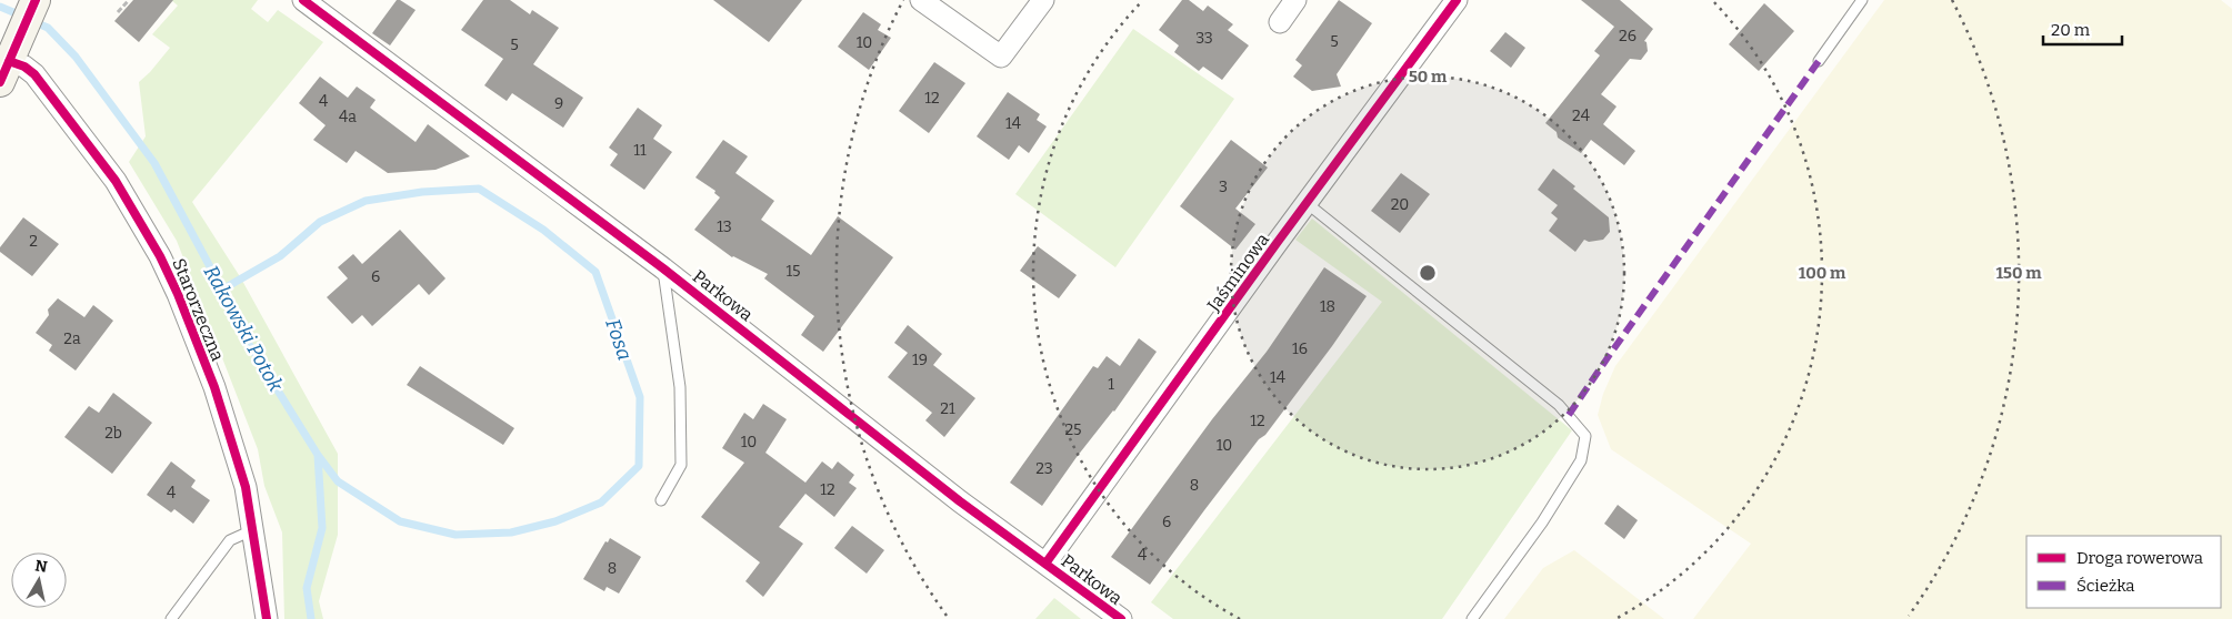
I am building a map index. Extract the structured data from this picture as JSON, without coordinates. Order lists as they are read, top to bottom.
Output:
{
  "streets": {
    "street": ["Jaśminowa", "Parkowa", "Starorzeczna"]
  },
  "crossings": [
    ["Jaśminowa", "Parkowa"]
  ],
  "water": ["Rakowski Potok", "Fosa"],
  "house_numbers": [
    "26",
    "33",
    "5",
    "10",
    "5",
    "12",
    "4",
    "9",
    "24",
    "4a",
    "14",
    "11",
    "3",
    "20",
    "13",
    "2",
    "15",
    "6",
    "18",
    "2a",
    "16",
    "19",
    "14",
    "1",
    "21",
    "12",
    "25",
    "2b",
    "10",
    "10",
    "23",
    "8",
    "12",
    "4",
    "6",
    "4",
    "8"
  ],
  "legend": ["Droga rowerowa", "Ścieżka"],
  "scale_bar": "20 m",
  "north": "top",
  "rings": ["50 m", "100 m", "150 m"]
}
